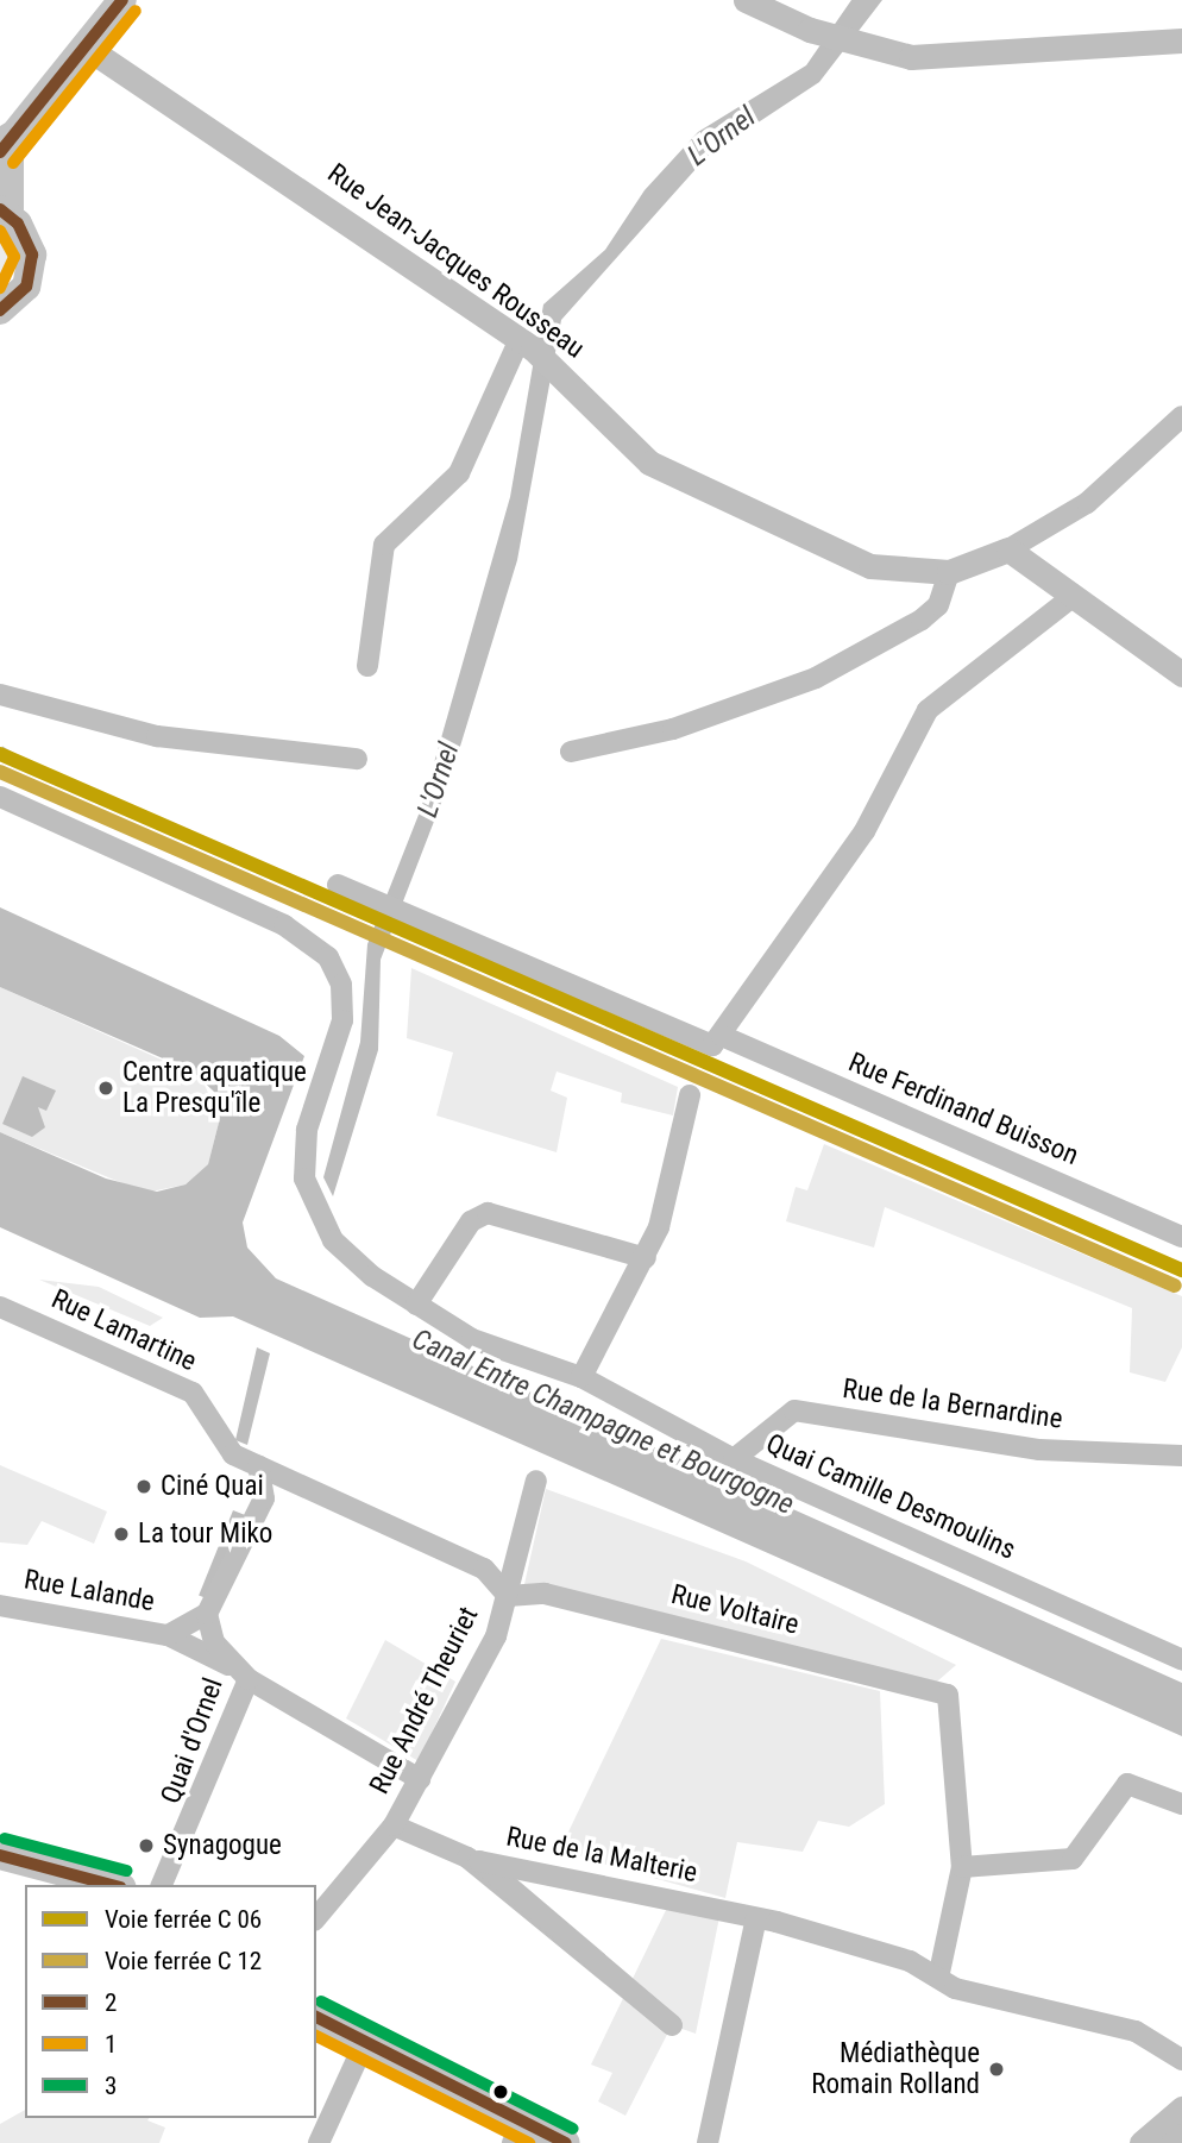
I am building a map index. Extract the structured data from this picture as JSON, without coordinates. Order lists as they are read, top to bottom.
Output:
{
  "streets": {
    "street": [
      "Rue Jean-Jacques Rousseau",
      "Rue Ferdinand Buisson",
      "Rue Lamartine",
      "Rue de la Bernardine",
      "Quai Camille Desmoulins",
      "Rue Lalande",
      "Rue Voltaire",
      "Rue André Theuriet",
      "Quai d'Ornel",
      "Rue de la Malterie"
    ]
  },
  "crossings": [
    ["Rue Lamartine", "Rue Voltaire"],
    ["Rue Lamartine", "Rue André Theuriet"],
    ["Rue de la Bernardine", "Quai Camille Desmoulins"],
    ["Rue Lalande", "Quai d'Ornel"],
    ["Rue Voltaire", "Rue André Theuriet"],
    ["Rue André Theuriet", "Rue de la Malterie"]
  ],
  "water": ["L'Ornel", "Canal Entre Champagne et Bourgogne"],
  "places": [
    "Centre aquatique La Presqu'île",
    "Ciné Quai",
    "La tour Miko",
    "Synagogue",
    "Médiathèque Romain Rolland"
  ],
  "lines": ["transit line 2", "transit line 1", "transit line 3"],
  "legend": [
    "Voie ferrée C 06",
    "Voie ferrée C 12",
    "2",
    "1",
    "3"
  ]
}
